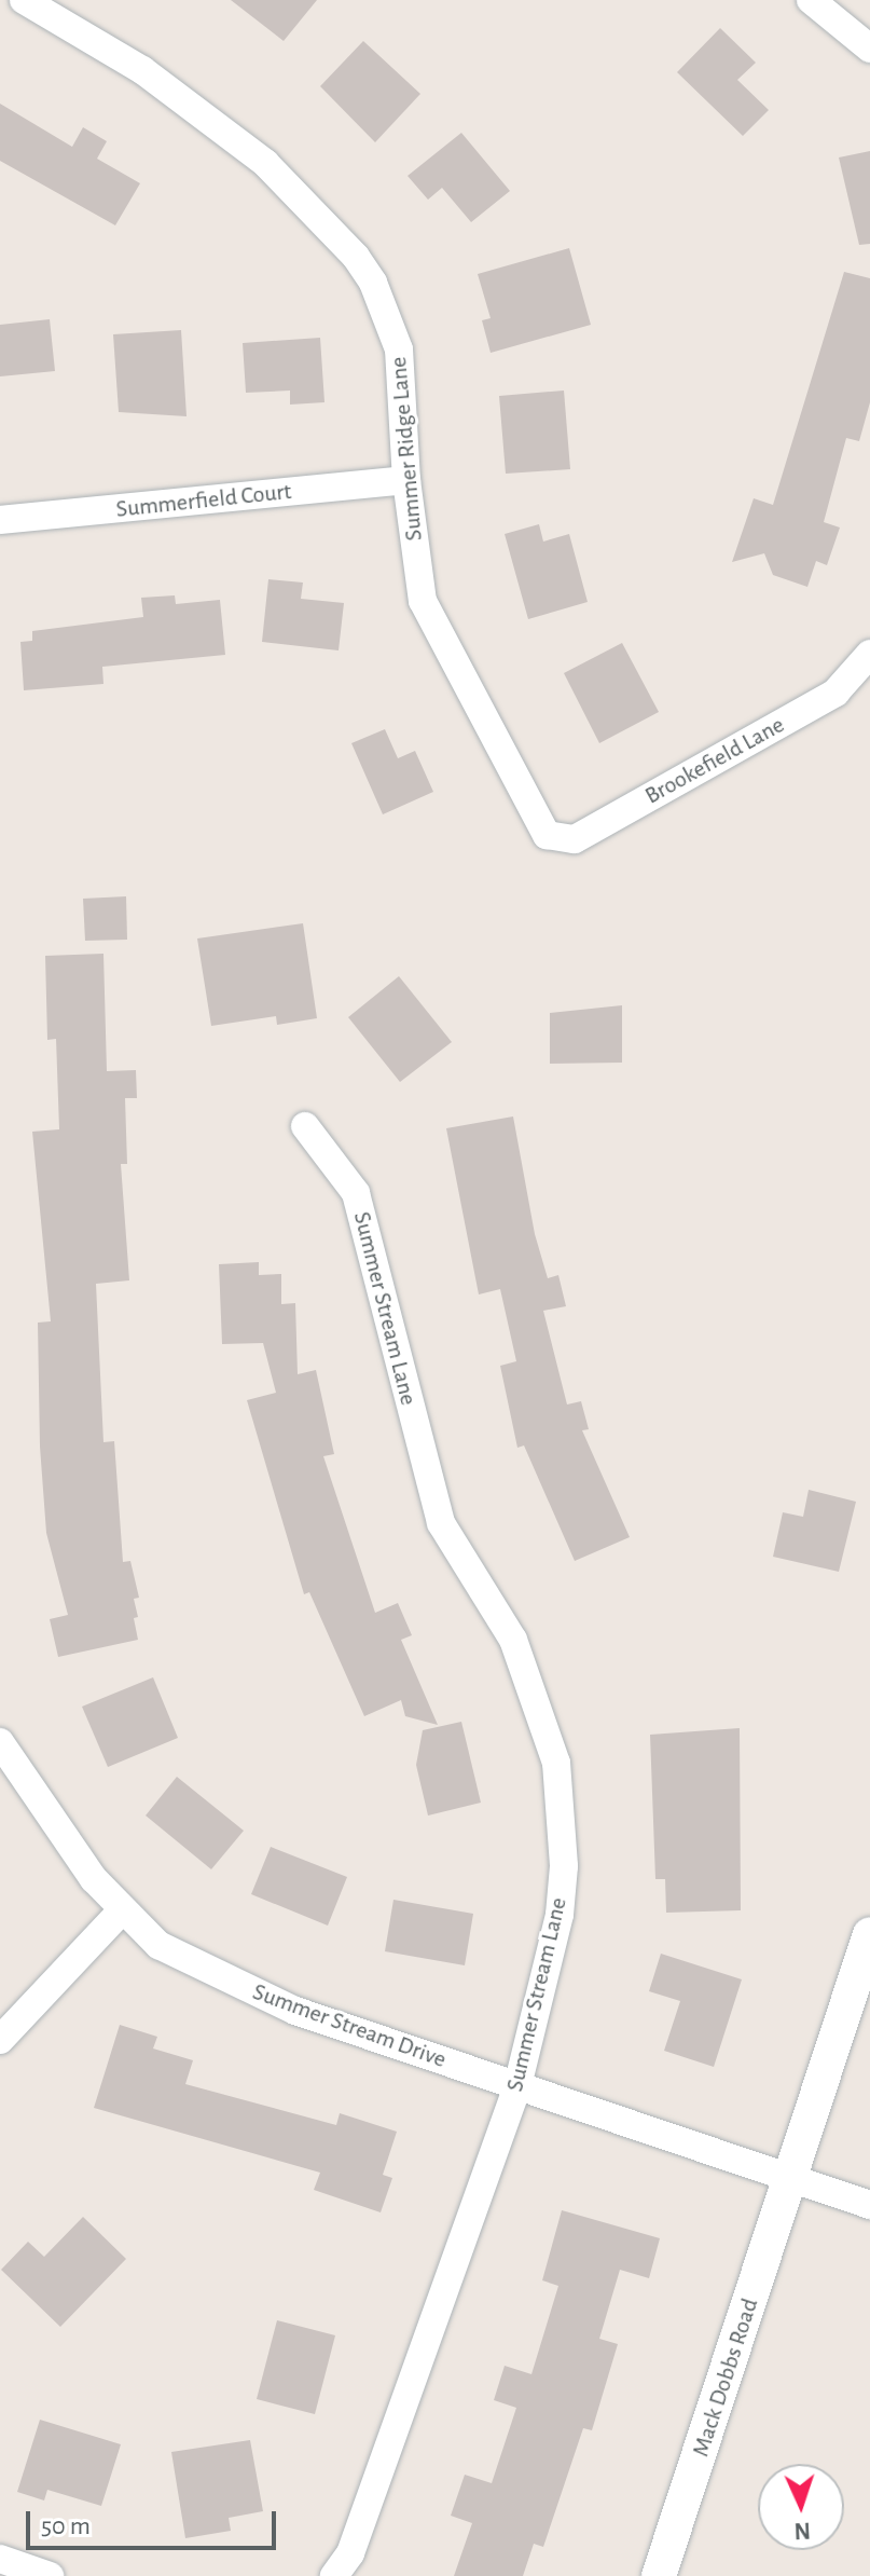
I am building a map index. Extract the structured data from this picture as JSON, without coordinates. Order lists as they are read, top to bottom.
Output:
{
  "streets": {
    "street": [
      "Summer Ridge Lane",
      "Summerfield Court",
      "Brookefield Lane",
      "Summer Stream Lane",
      "Summer Stream Drive",
      "Mack Dobbs Road"
    ]
  },
  "crossings": [
    ["Summer Ridge Lane", "Summerfield Court"],
    ["Summer Ridge Lane", "Brookefield Lane"],
    ["Summer Stream Lane", "Summer Stream Drive"],
    ["Summer Stream Drive", "Mack Dobbs Road"]
  ],
  "scale_bar": "50 m",
  "north": "bottom"
}
